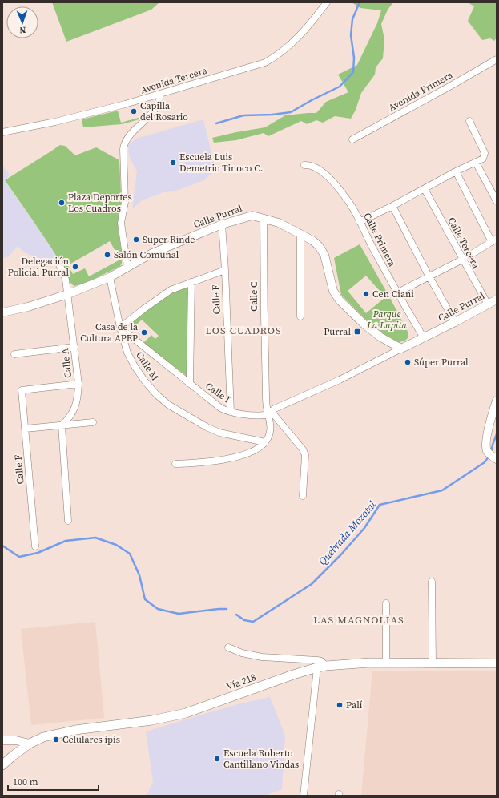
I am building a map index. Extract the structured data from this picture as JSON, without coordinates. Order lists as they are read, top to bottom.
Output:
{
  "streets": {
    "main road": ["Vía 218"],
    "street": [
      "Avenida Tercera",
      "Avenida Primera",
      "Calle Purral",
      "Calle Primera",
      "Calle Tercera",
      "Calle C",
      "Calle F",
      "Calle A",
      "Calle M",
      "Calle I"
    ]
  },
  "crossings": [
    ["Calle Purral", "Calle Primera"],
    ["Calle Purral", "Calle Tercera"],
    ["Calle Purral", "Calle C"],
    ["Calle Purral", "Calle F"],
    ["Calle Purral", "Calle A"],
    ["Calle Purral", "Calle I"],
    ["Calle C", "Calle M"],
    ["Calle C", "Calle I"],
    ["Calle F", "Calle A"],
    ["Calle F", "Calle I"],
    ["Calle M", "Calle I"]
  ],
  "districts": ["LOS CUADROS", "LAS MAGNOLIAS"],
  "water": ["Quebrada Mozotal"],
  "parks": ["Parque La Lupita"],
  "places": {
    "other": [
      "Capilla del Rosario",
      "Escuela Luis Demetrio Tinoco C.",
      "Plaza Deportes Los Cuadros",
      "Super Rinde",
      "Salón Comunal",
      "Delegación Policial Purral",
      "Cen Ciani",
      "Casa de la Cultura APEP",
      "Súper Purral",
      "Palí",
      "Celulares ipis",
      "Escuela Roberto Cantillano Vindas"
    ],
    "transit": ["Purral"]
  },
  "scale_bar": "100 m",
  "north": "bottom"
}
